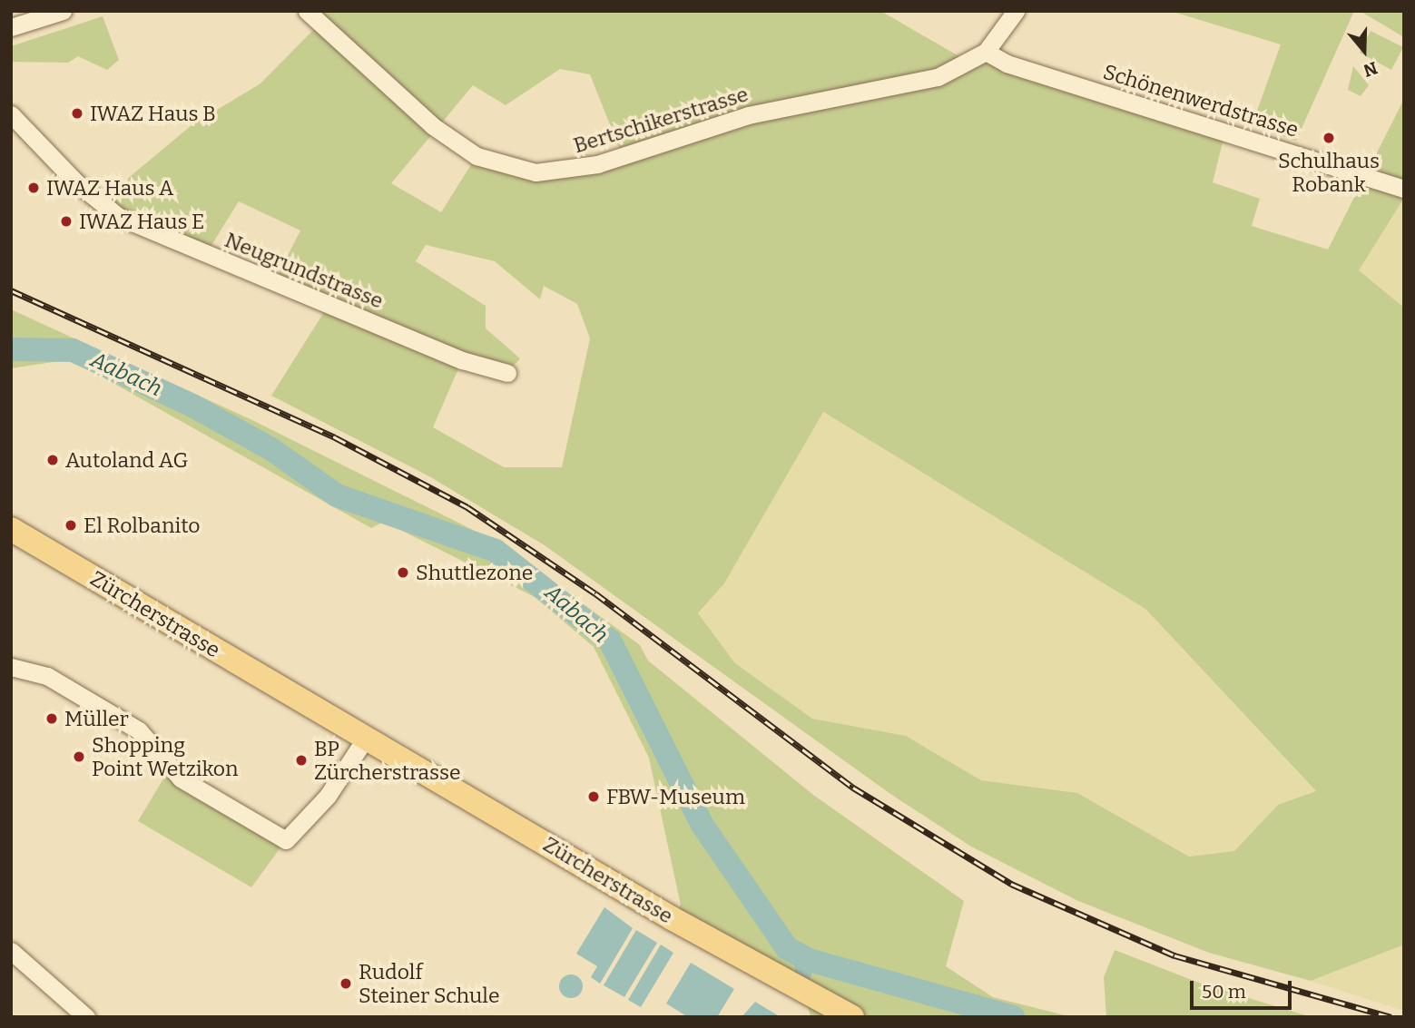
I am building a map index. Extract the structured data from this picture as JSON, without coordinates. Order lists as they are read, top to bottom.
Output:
{
  "streets": {
    "main road": ["Zürcherstrasse"],
    "street": ["Schönenwerdstrasse", "Bertschikerstrasse", "Neugrundstrasse"]
  },
  "crossings": [
    ["Schönenwerdstrasse", "Bertschikerstrasse"]
  ],
  "water": ["Aabach"],
  "places": [
    "IWAZ Haus B",
    "Schulhaus Robank",
    "IWAZ Haus A",
    "IWAZ Haus E",
    "Autoland AG",
    "El Rolbanito",
    "Shuttlezone",
    "Müller",
    "Shopping Point Wetzikon",
    "BP Zürcherstrasse",
    "FBW-Museum",
    "Rudolf Steiner Schule"
  ],
  "scale_bar": "50 m",
  "north": "bottom"
}
